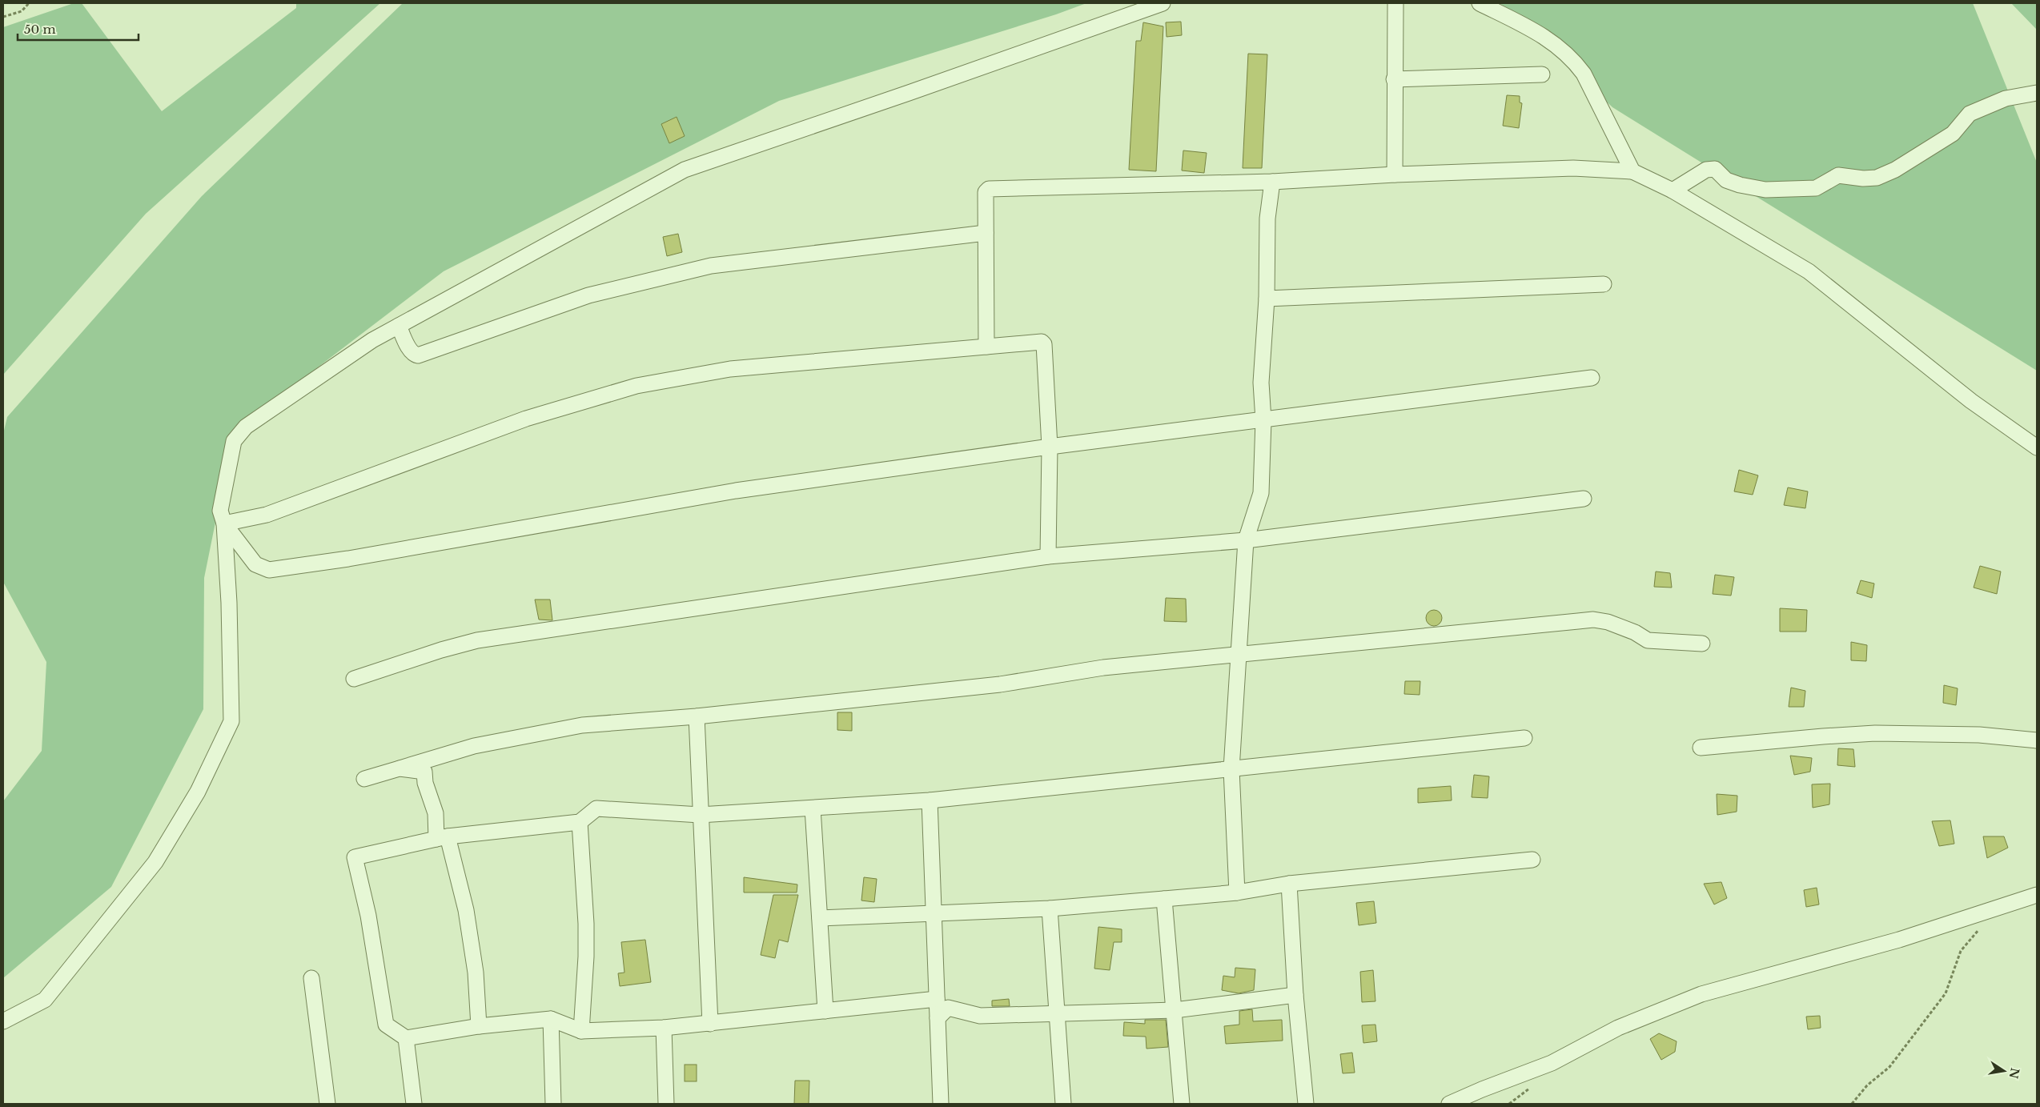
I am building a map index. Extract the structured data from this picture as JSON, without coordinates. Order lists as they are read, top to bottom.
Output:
{
  "scale_bar": "50 m",
  "north": "right"
}
